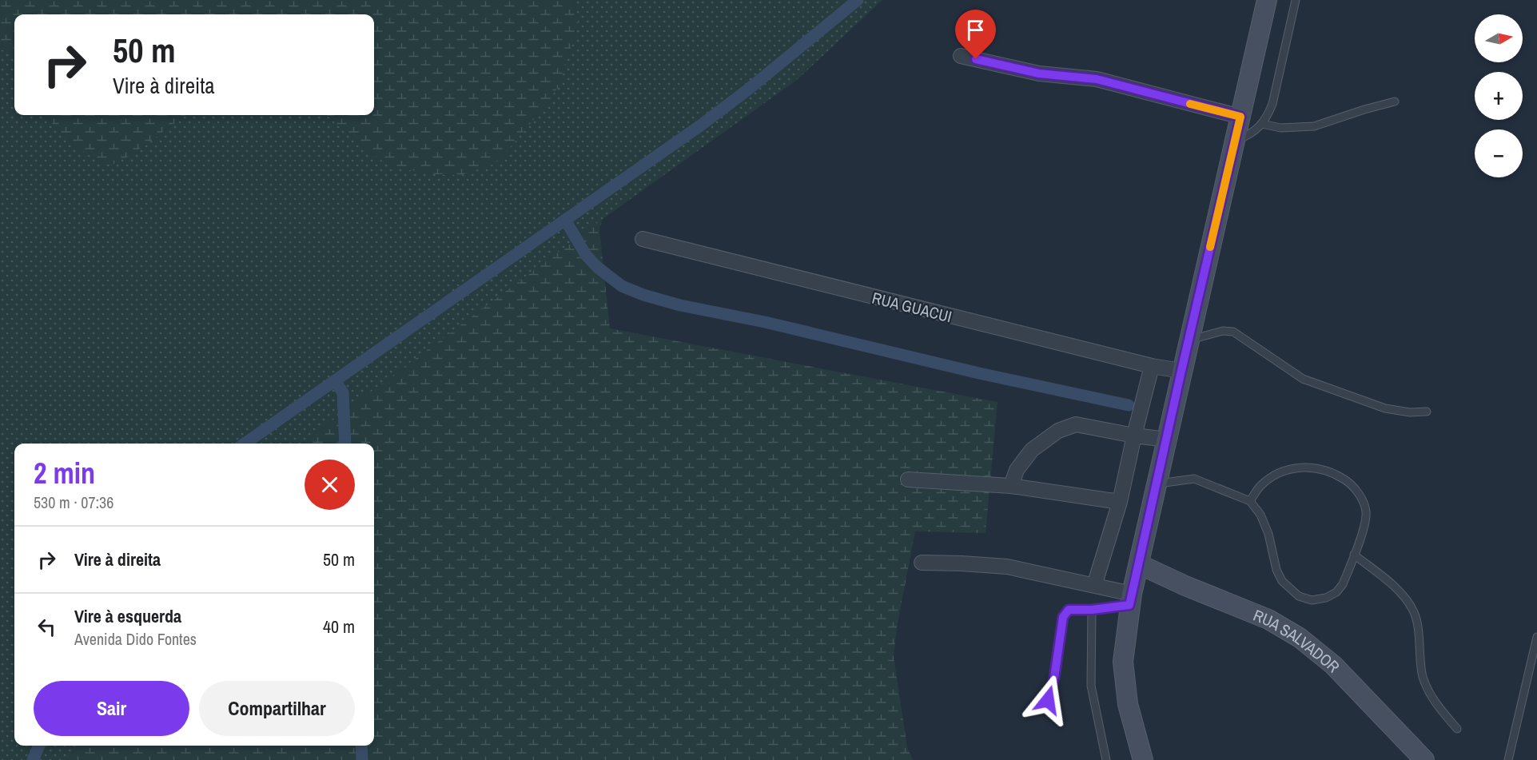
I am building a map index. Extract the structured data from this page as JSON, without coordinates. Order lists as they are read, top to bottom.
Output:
{
  "streets": {
    "street": ["RUA GUACUI", "RUA SALVADOR"]
  },
  "north": "right",
  "page": {
    "map_buttons": ["+", "−"],
    "turn": ["50 m", "Vire à direita"],
    "heading": ["2 min", "530 m · 07:36"],
    "list": [
      {
        "name": "Vire à direita",
        "value": "50 m"
      },
      {
        "name": "Vire à esquerda",
        "note": "Avenida Dido Fontes",
        "value": "40 m"
      }
    ],
    "buttons": ["Sair", "Compartilhar"]
  }
}
